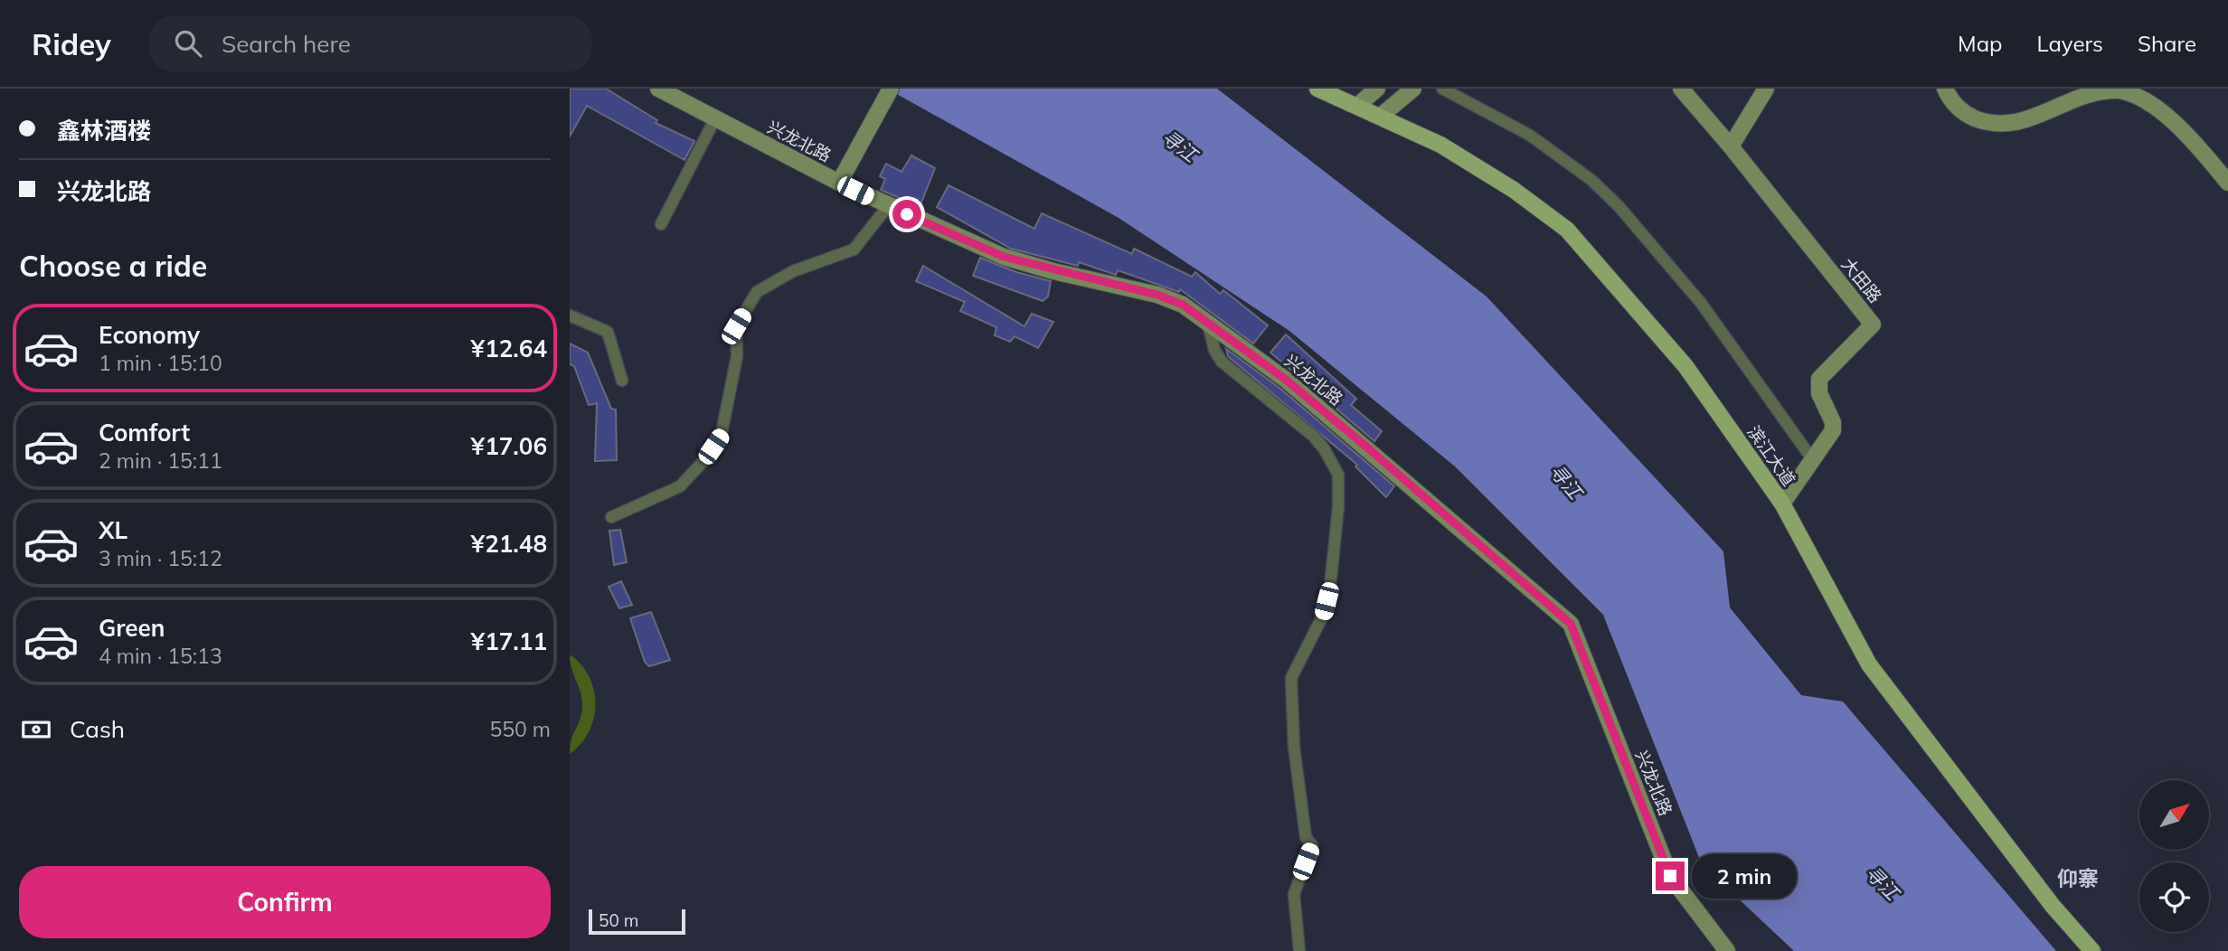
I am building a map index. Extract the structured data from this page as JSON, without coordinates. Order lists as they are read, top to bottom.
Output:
{
  "streets": {
    "main road": ["兴龙北路", "大田路", "滨江大道"]
  },
  "crossings": [
    ["大田路", "滨江大道"]
  ],
  "districts": ["仰寨"],
  "water": ["寻江"],
  "scale_bar": "50 m",
  "north": "top right",
  "page": {
    "header": "Ridey",
    "search": "Search here",
    "nav": ["Map", "Layers", "Share"],
    "banner": ["鑫林酒楼", "兴龙北路"],
    "heading": "Choose a ride",
    "list": [
      {
        "name": "Economy",
        "note": "1 min · 15:10",
        "value": "¥12.64"
      },
      {
        "name": "Comfort",
        "note": "2 min · 15:11",
        "value": "¥17.06"
      },
      {
        "name": "XL",
        "note": "3 min · 15:12",
        "value": "¥21.48"
      },
      {
        "name": "Green",
        "note": "4 min · 15:13",
        "value": "¥17.11"
      }
    ],
    "pay": ["Cash", "550 m"],
    "buttons": "Confirm",
    "bubble": "2 min",
    "scale": "50 m"
  }
}
